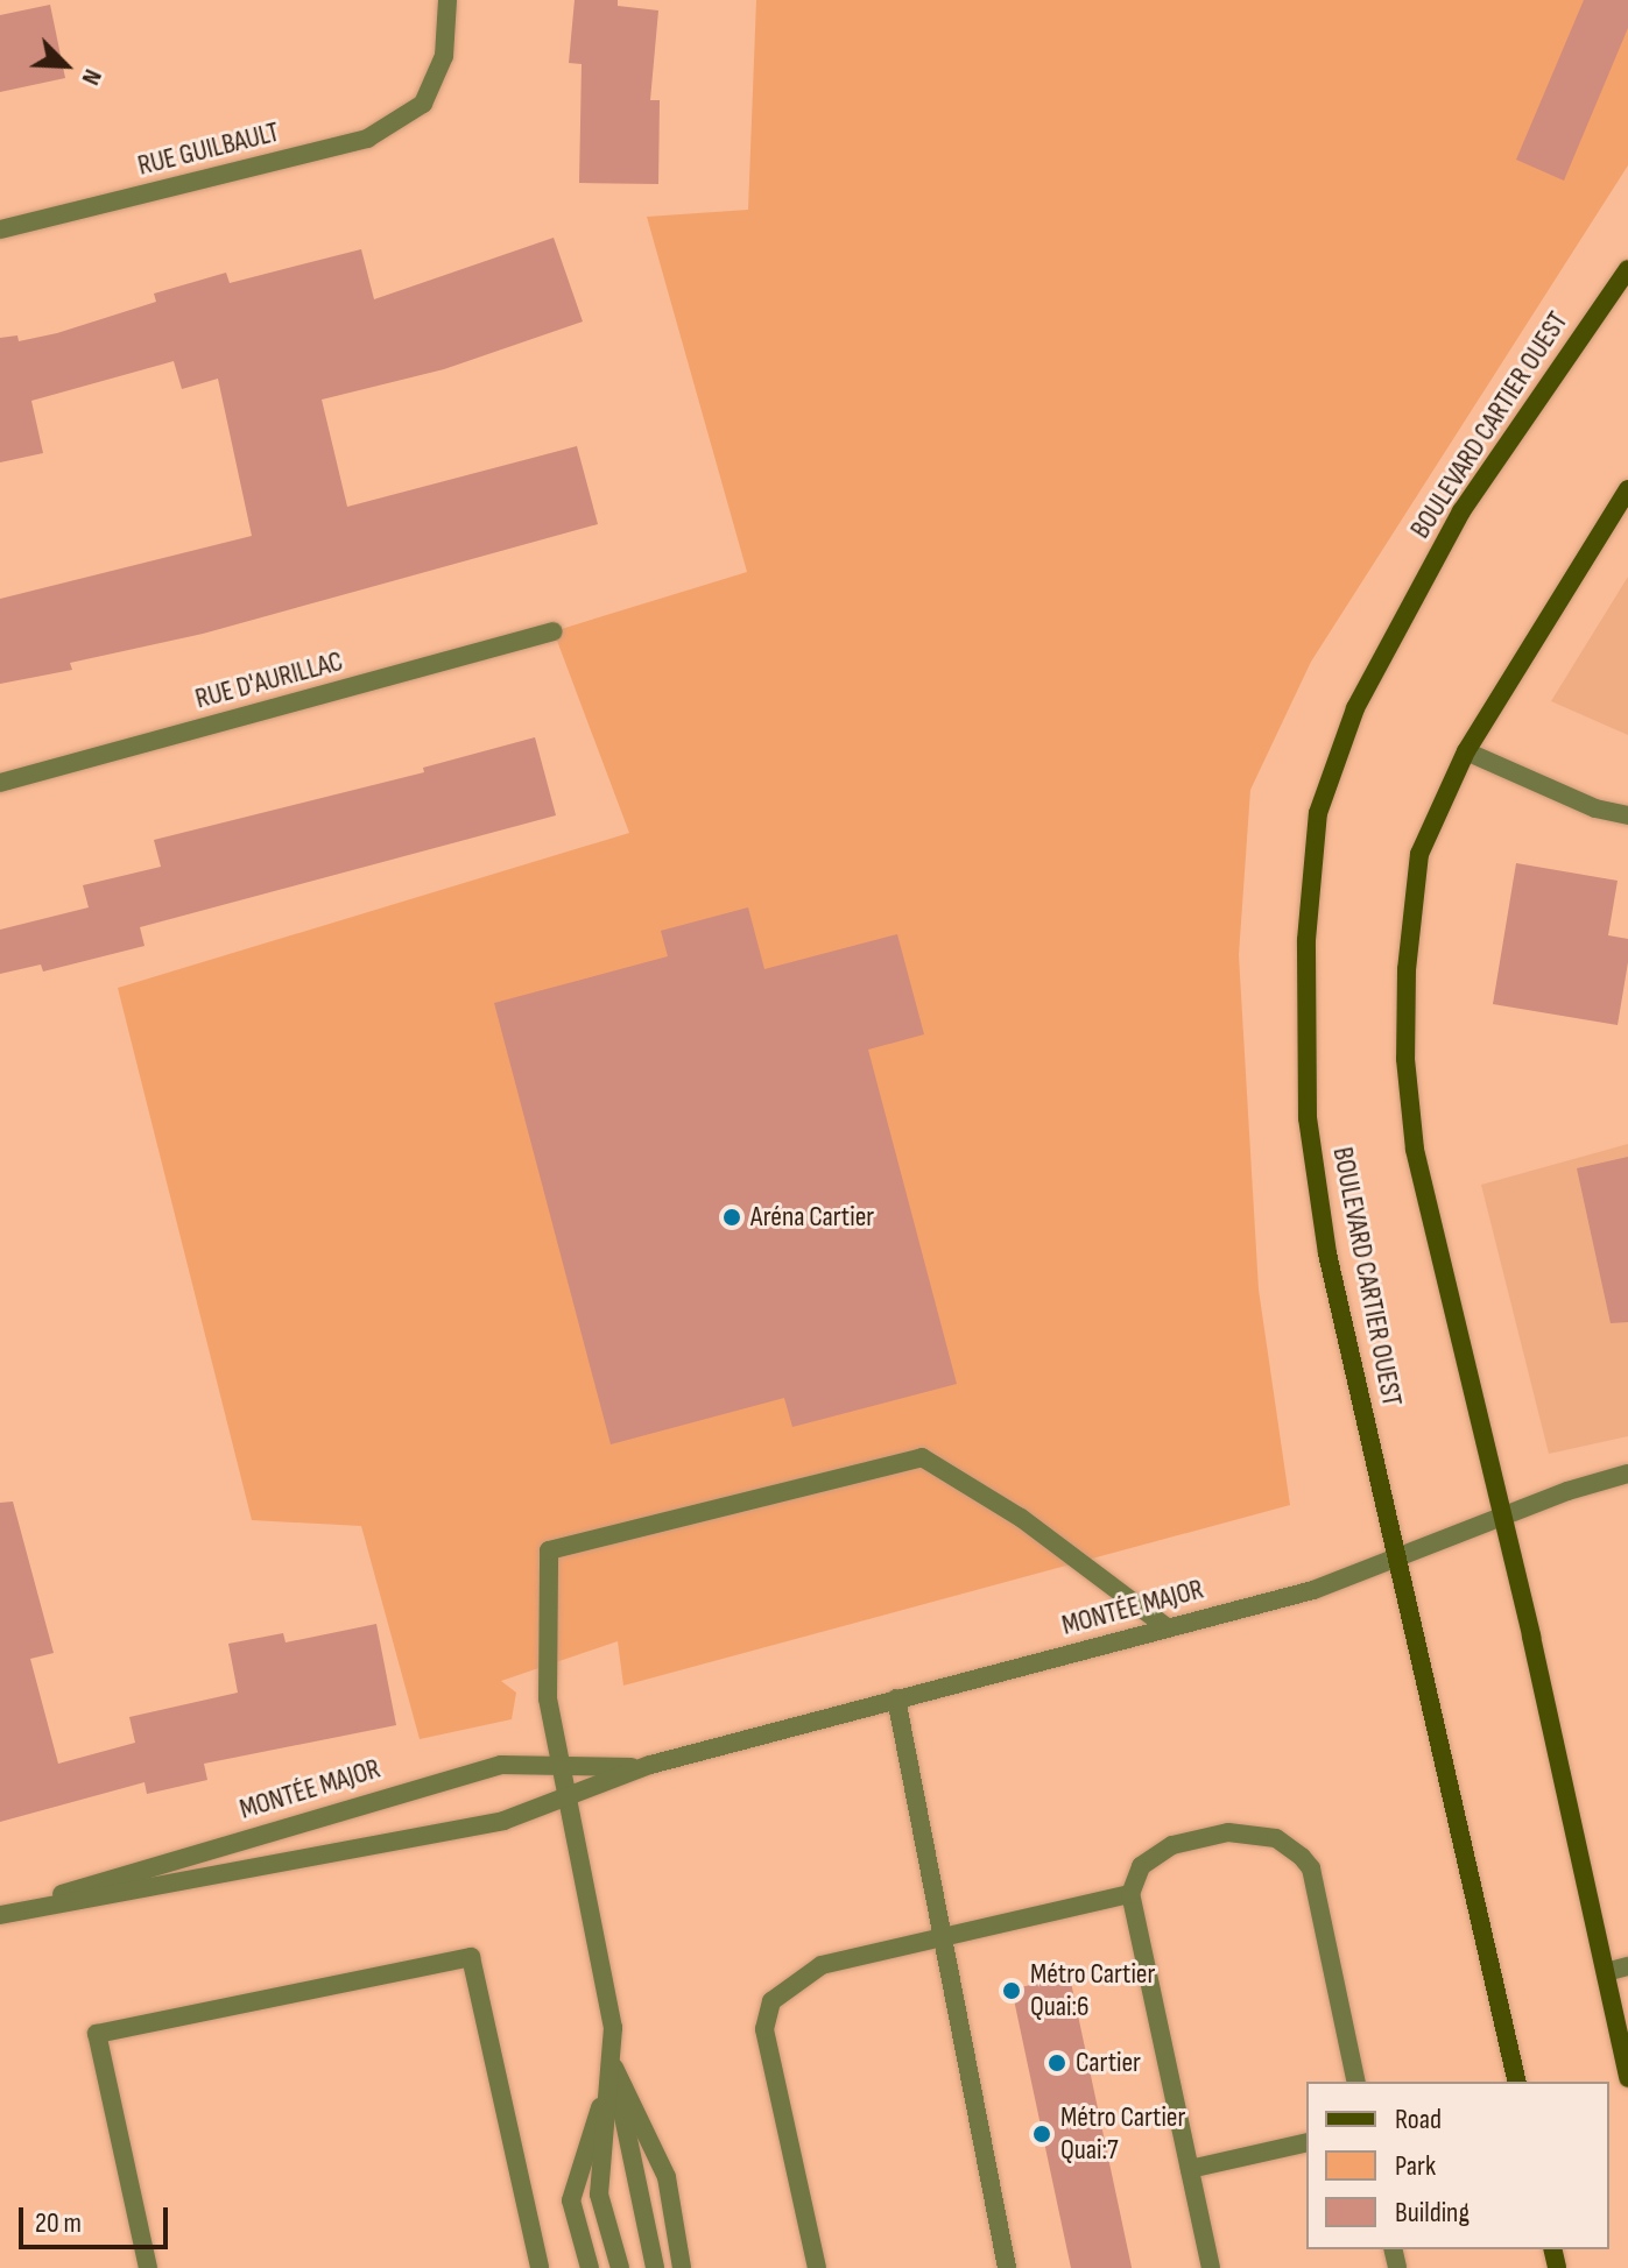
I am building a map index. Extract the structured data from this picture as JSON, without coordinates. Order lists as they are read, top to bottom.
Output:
{
  "streets": {
    "street": [
      "RUE GUILBAULT",
      "BOULEVARD CARTIER OUEST",
      "RUE D'AURILLAC",
      "MONTÉE MAJOR"
    ]
  },
  "crossings": [
    ["BOULEVARD CARTIER OUEST", "MONTÉE MAJOR"]
  ],
  "places": [
    "Aréna Cartier",
    "Métro Cartier Quai:6",
    "Cartier",
    "Métro Cartier Quai:7"
  ],
  "legend": ["Road", "Park", "Building"],
  "scale_bar": "20 m",
  "north": "bottom right"
}
